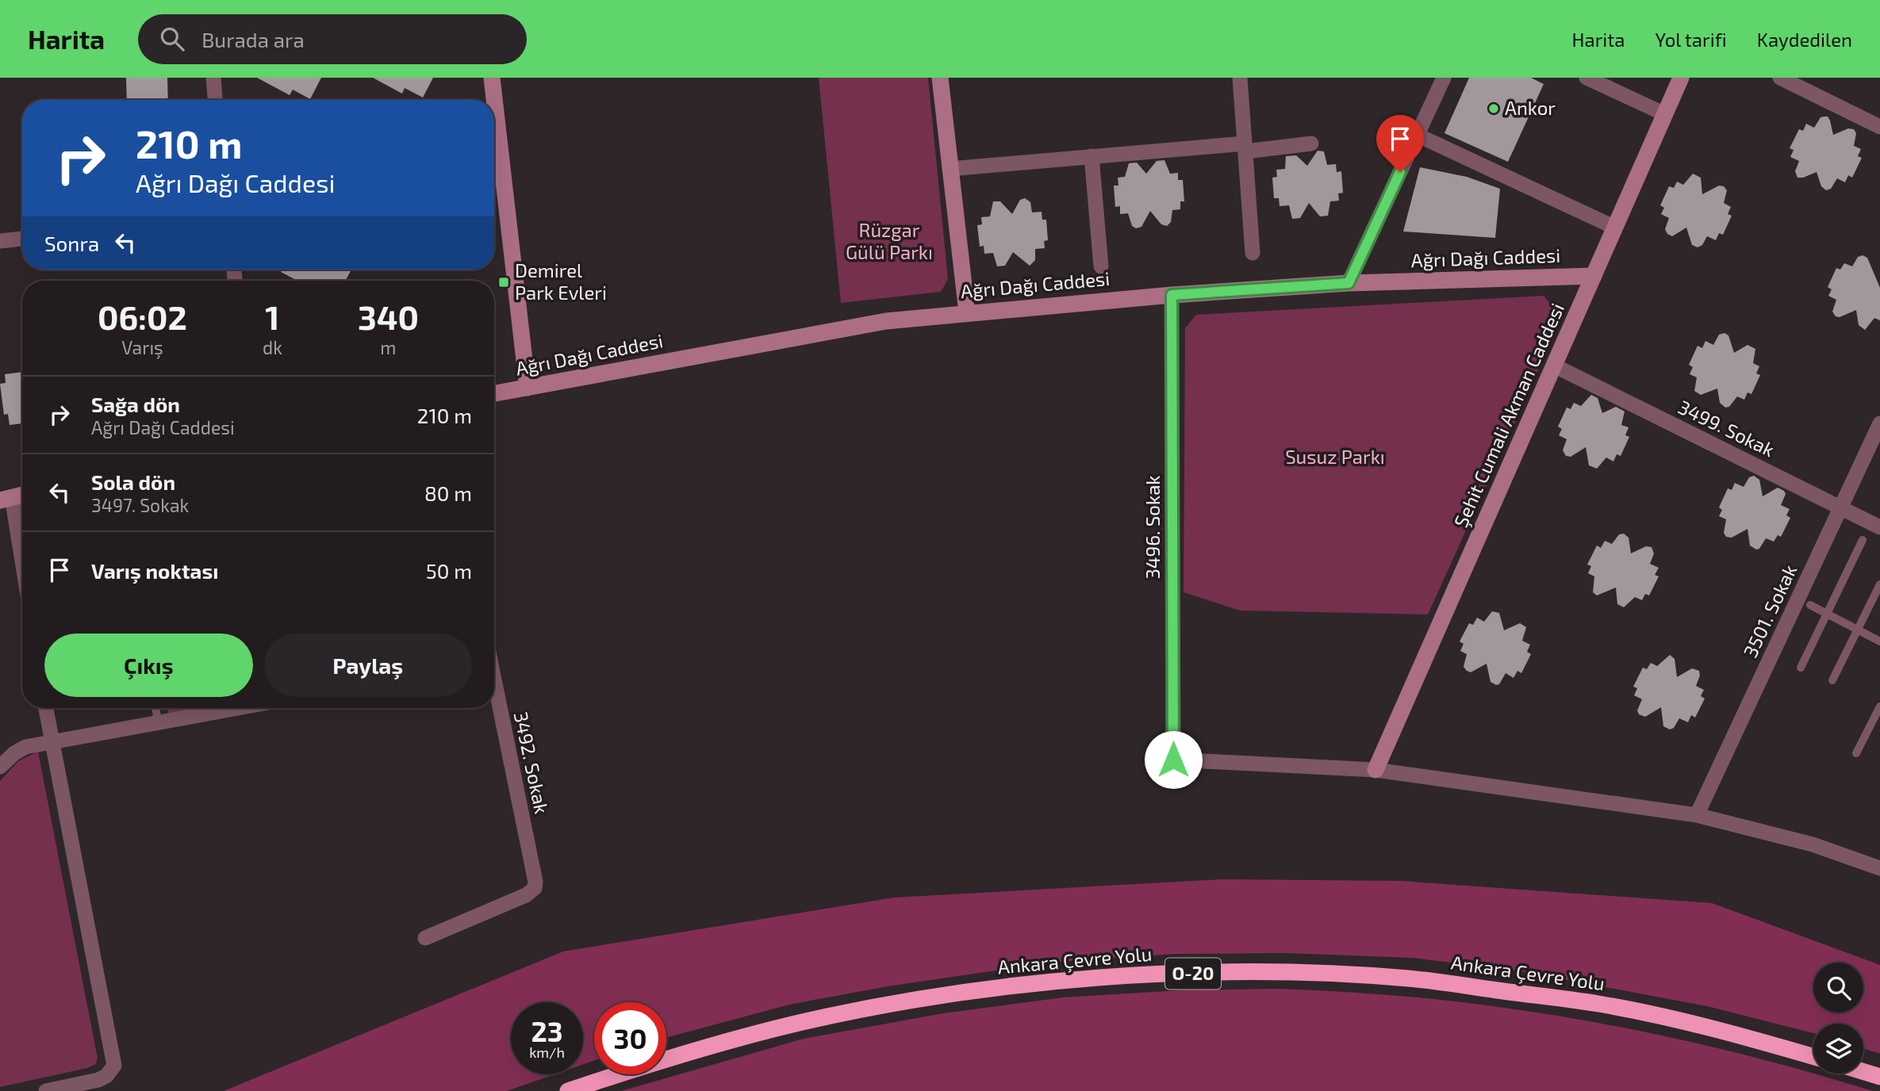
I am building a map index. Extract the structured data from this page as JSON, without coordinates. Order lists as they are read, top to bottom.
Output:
{
  "streets": {
    "highway": ["Ankara Çevre Yolu", "O-20"],
    "main road": ["Ağrı Dağı Caddesi", "Şehit Cumali Akman Caddesi"],
    "street": [
      "3499. Sokak",
      "3496. Sokak",
      "3501. Sokak",
      "3492. Sokak"
    ]
  },
  "crossings": [
    ["Ağrı Dağı Caddesi", "Şehit Cumali Akman Caddesi"],
    ["Ağrı Dağı Caddesi", "3496. Sokak"],
    ["Şehit Cumali Akman Caddesi", "3499. Sokak"],
    ["Şehit Cumali Akman Caddesi", "3496. Sokak"],
    ["3499. Sokak", "3501. Sokak"]
  ],
  "parks": ["Rüzgar Gülü Parkı", "Susuz Parkı"],
  "places": {
    "other": ["Ankor"],
    "transit": ["Demirel Park Evleri"]
  },
  "page": {
    "header": "Harita",
    "search": "Burada ara",
    "nav": ["Harita", "Yol tarifi", "Kaydedilen"],
    "turn": ["210 m", "Ağrı Dağı Caddesi"],
    "then": "Sonra",
    "eta": [
      "06:02",
      "Varış",
      "1",
      "dk",
      "340",
      "m"
    ],
    "list": [
      {
        "name": "Sağa dön",
        "note": "Ağrı Dağı Caddesi",
        "value": "210 m"
      },
      {
        "name": "Sola dön",
        "note": "3497. Sokak",
        "value": "80 m"
      },
      {
        "name": "Varış noktası",
        "value": "50 m"
      }
    ],
    "buttons": ["Çıkış", "Paylaş"],
    "speed": "23 km/h",
    "limit": "30"
  }
}
